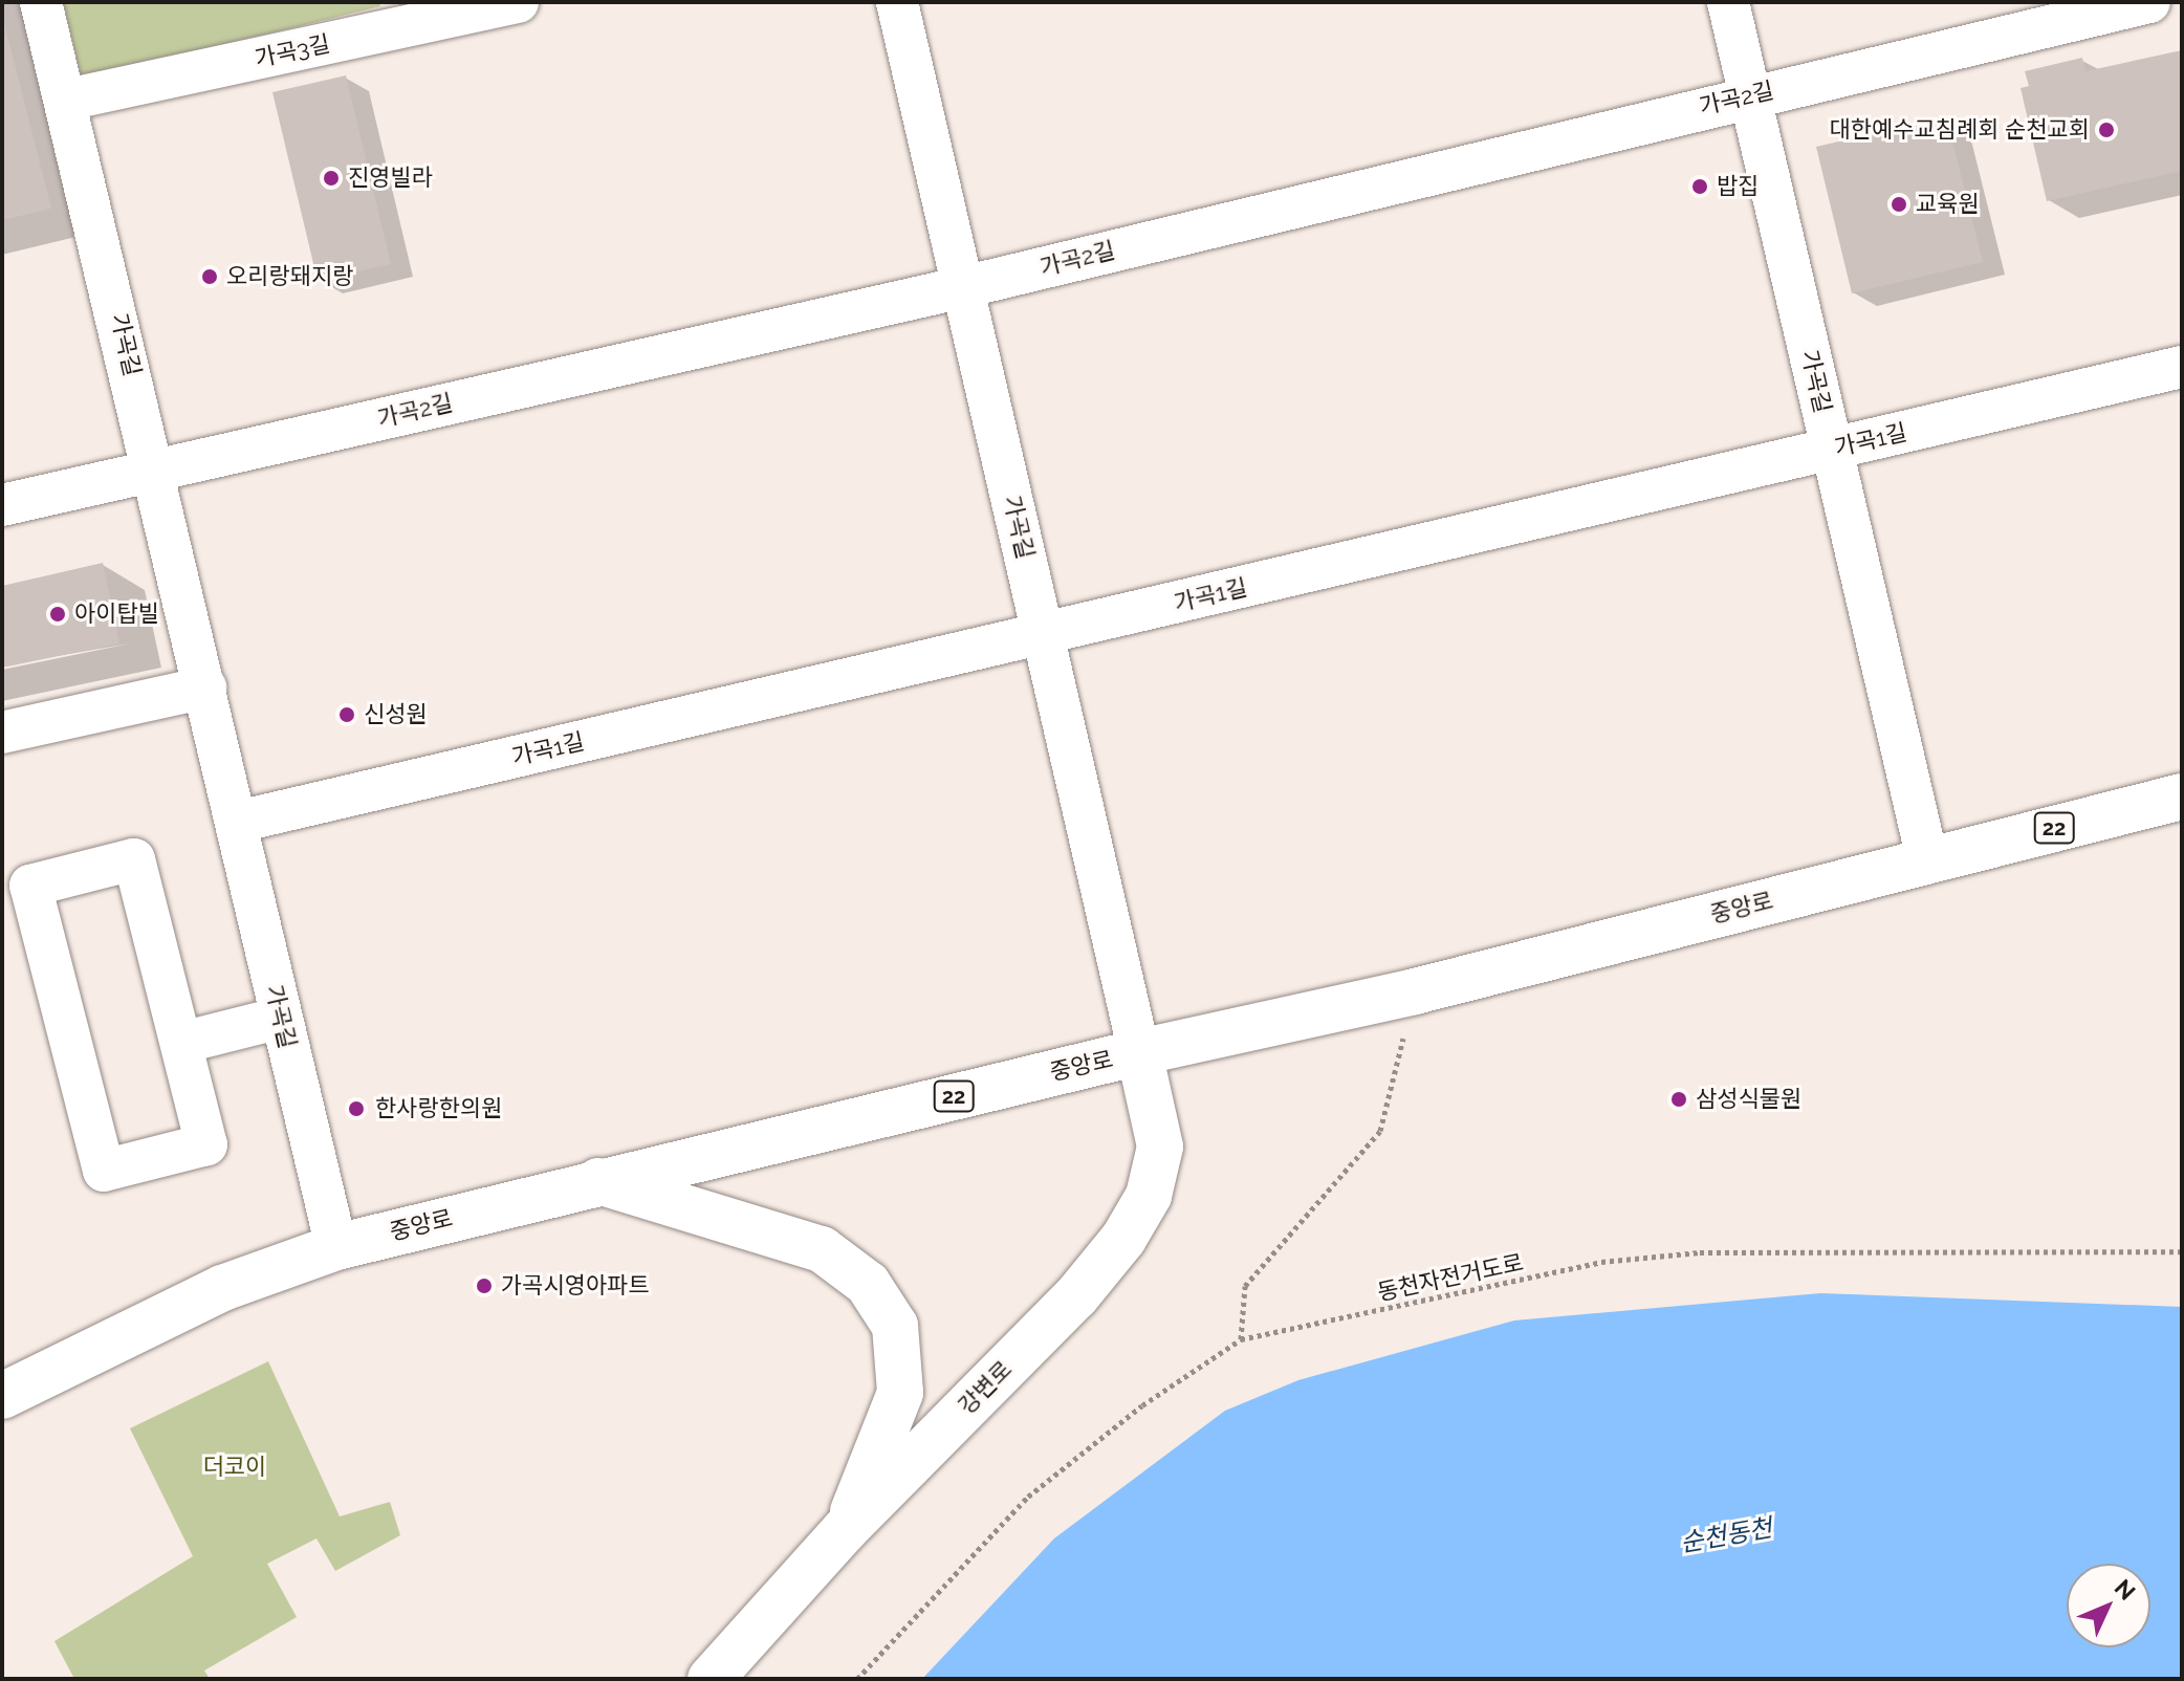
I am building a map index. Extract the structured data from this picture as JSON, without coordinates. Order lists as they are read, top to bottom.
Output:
{
  "streets": {
    "main road": ["22", "중앙로", "강변로"],
    "street": [
      "가곡3길",
      "가곡2길",
      "가곡길",
      "가곡1길"
    ],
    "path": ["동천자전거도로"]
  },
  "crossings": [
    ["가곡3길", "가곡길"],
    ["가곡2길", "가곡길"],
    ["가곡길", "가곡1길"],
    ["가곡길", "중앙로"],
    ["가곡길", "강변로"],
    ["중앙로", "강변로"]
  ],
  "water": ["순천동천"],
  "parks": ["더코이"],
  "places": [
    "대한예수교침례회 순천교회",
    "진영빌라",
    "밥집",
    "교육원",
    "오리랑돼지랑",
    "아이탑빌",
    "신성원",
    "삼성식물원",
    "한사랑한의원",
    "가곡시영아파트"
  ],
  "north": "top right"
}
